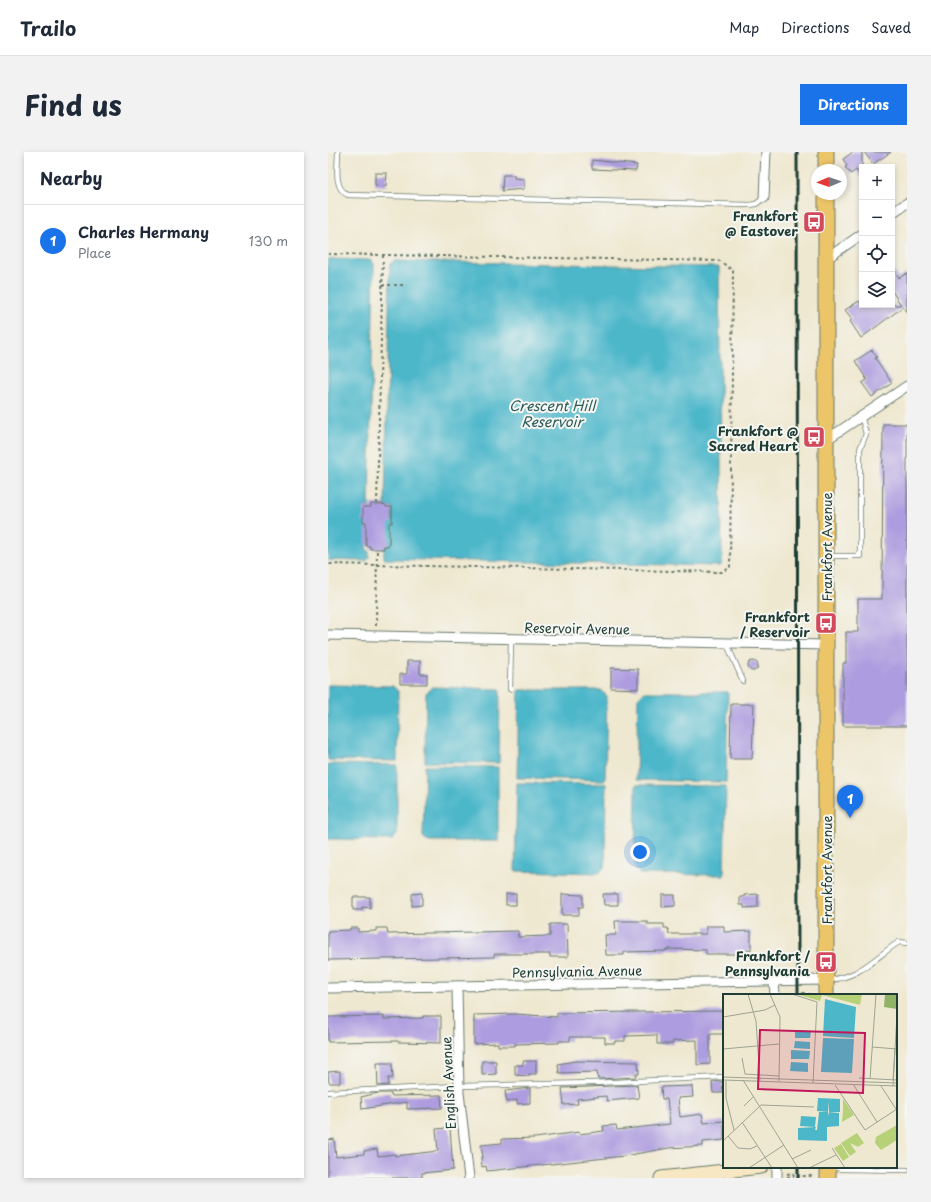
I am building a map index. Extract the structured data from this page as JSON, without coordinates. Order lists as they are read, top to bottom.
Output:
{
  "streets": {
    "main road": ["Frankfort Avenue"],
    "street": ["Reservoir Avenue", "Pennsylvania Avenue", "English Avenue"]
  },
  "crossings": [
    ["Frankfort Avenue", "Reservoir Avenue"],
    ["Frankfort Avenue", "Pennsylvania Avenue"],
    ["Pennsylvania Avenue", "English Avenue"]
  ],
  "water": ["Crescent Hill Reservoir"],
  "places": {
    "bus stop": [
      "Frankfort @ Eastover",
      "Frankfort @ Sacred Heart",
      "Frankfort / Reservoir",
      "Frankfort / Pennsylvania"
    ]
  },
  "north": "left",
  "page": {
    "header": "Trailo",
    "nav": ["Map", "Directions", "Saved"],
    "title": "Find us",
    "buttons": "Directions",
    "heading": "Nearby",
    "map_buttons": ["+", "−"],
    "list": [
      {
        "mark": "1",
        "name": "Charles Hermany",
        "note": "Place",
        "value": "130 m"
      }
    ],
    "pins": "1"
  }
}
